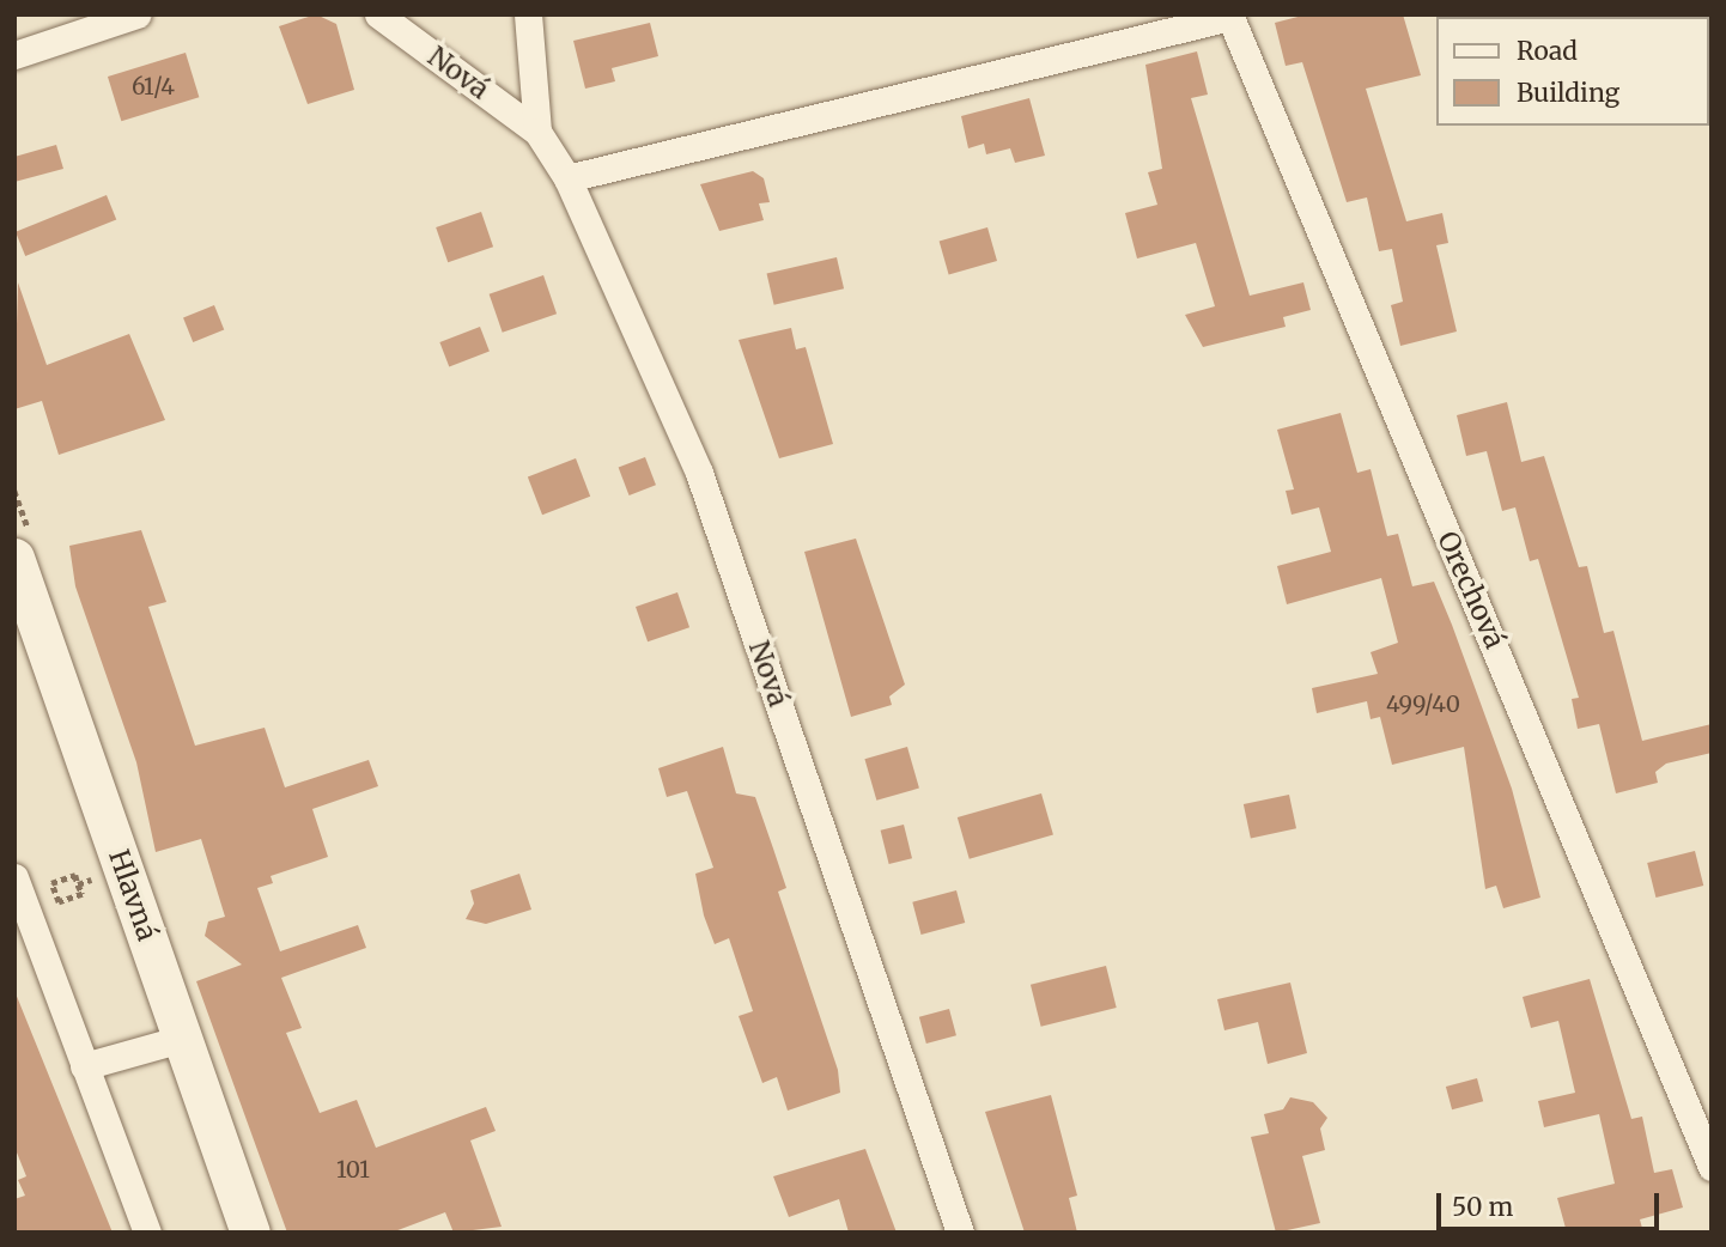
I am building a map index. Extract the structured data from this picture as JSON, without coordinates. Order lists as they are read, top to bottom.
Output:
{
  "streets": {
    "main road": ["Hlavná"],
    "street": ["Nová", "Orechová"]
  },
  "house_numbers": ["61/4", "499/40", "101"],
  "legend": ["Road", "Building"],
  "scale_bar": "50 m"
}
